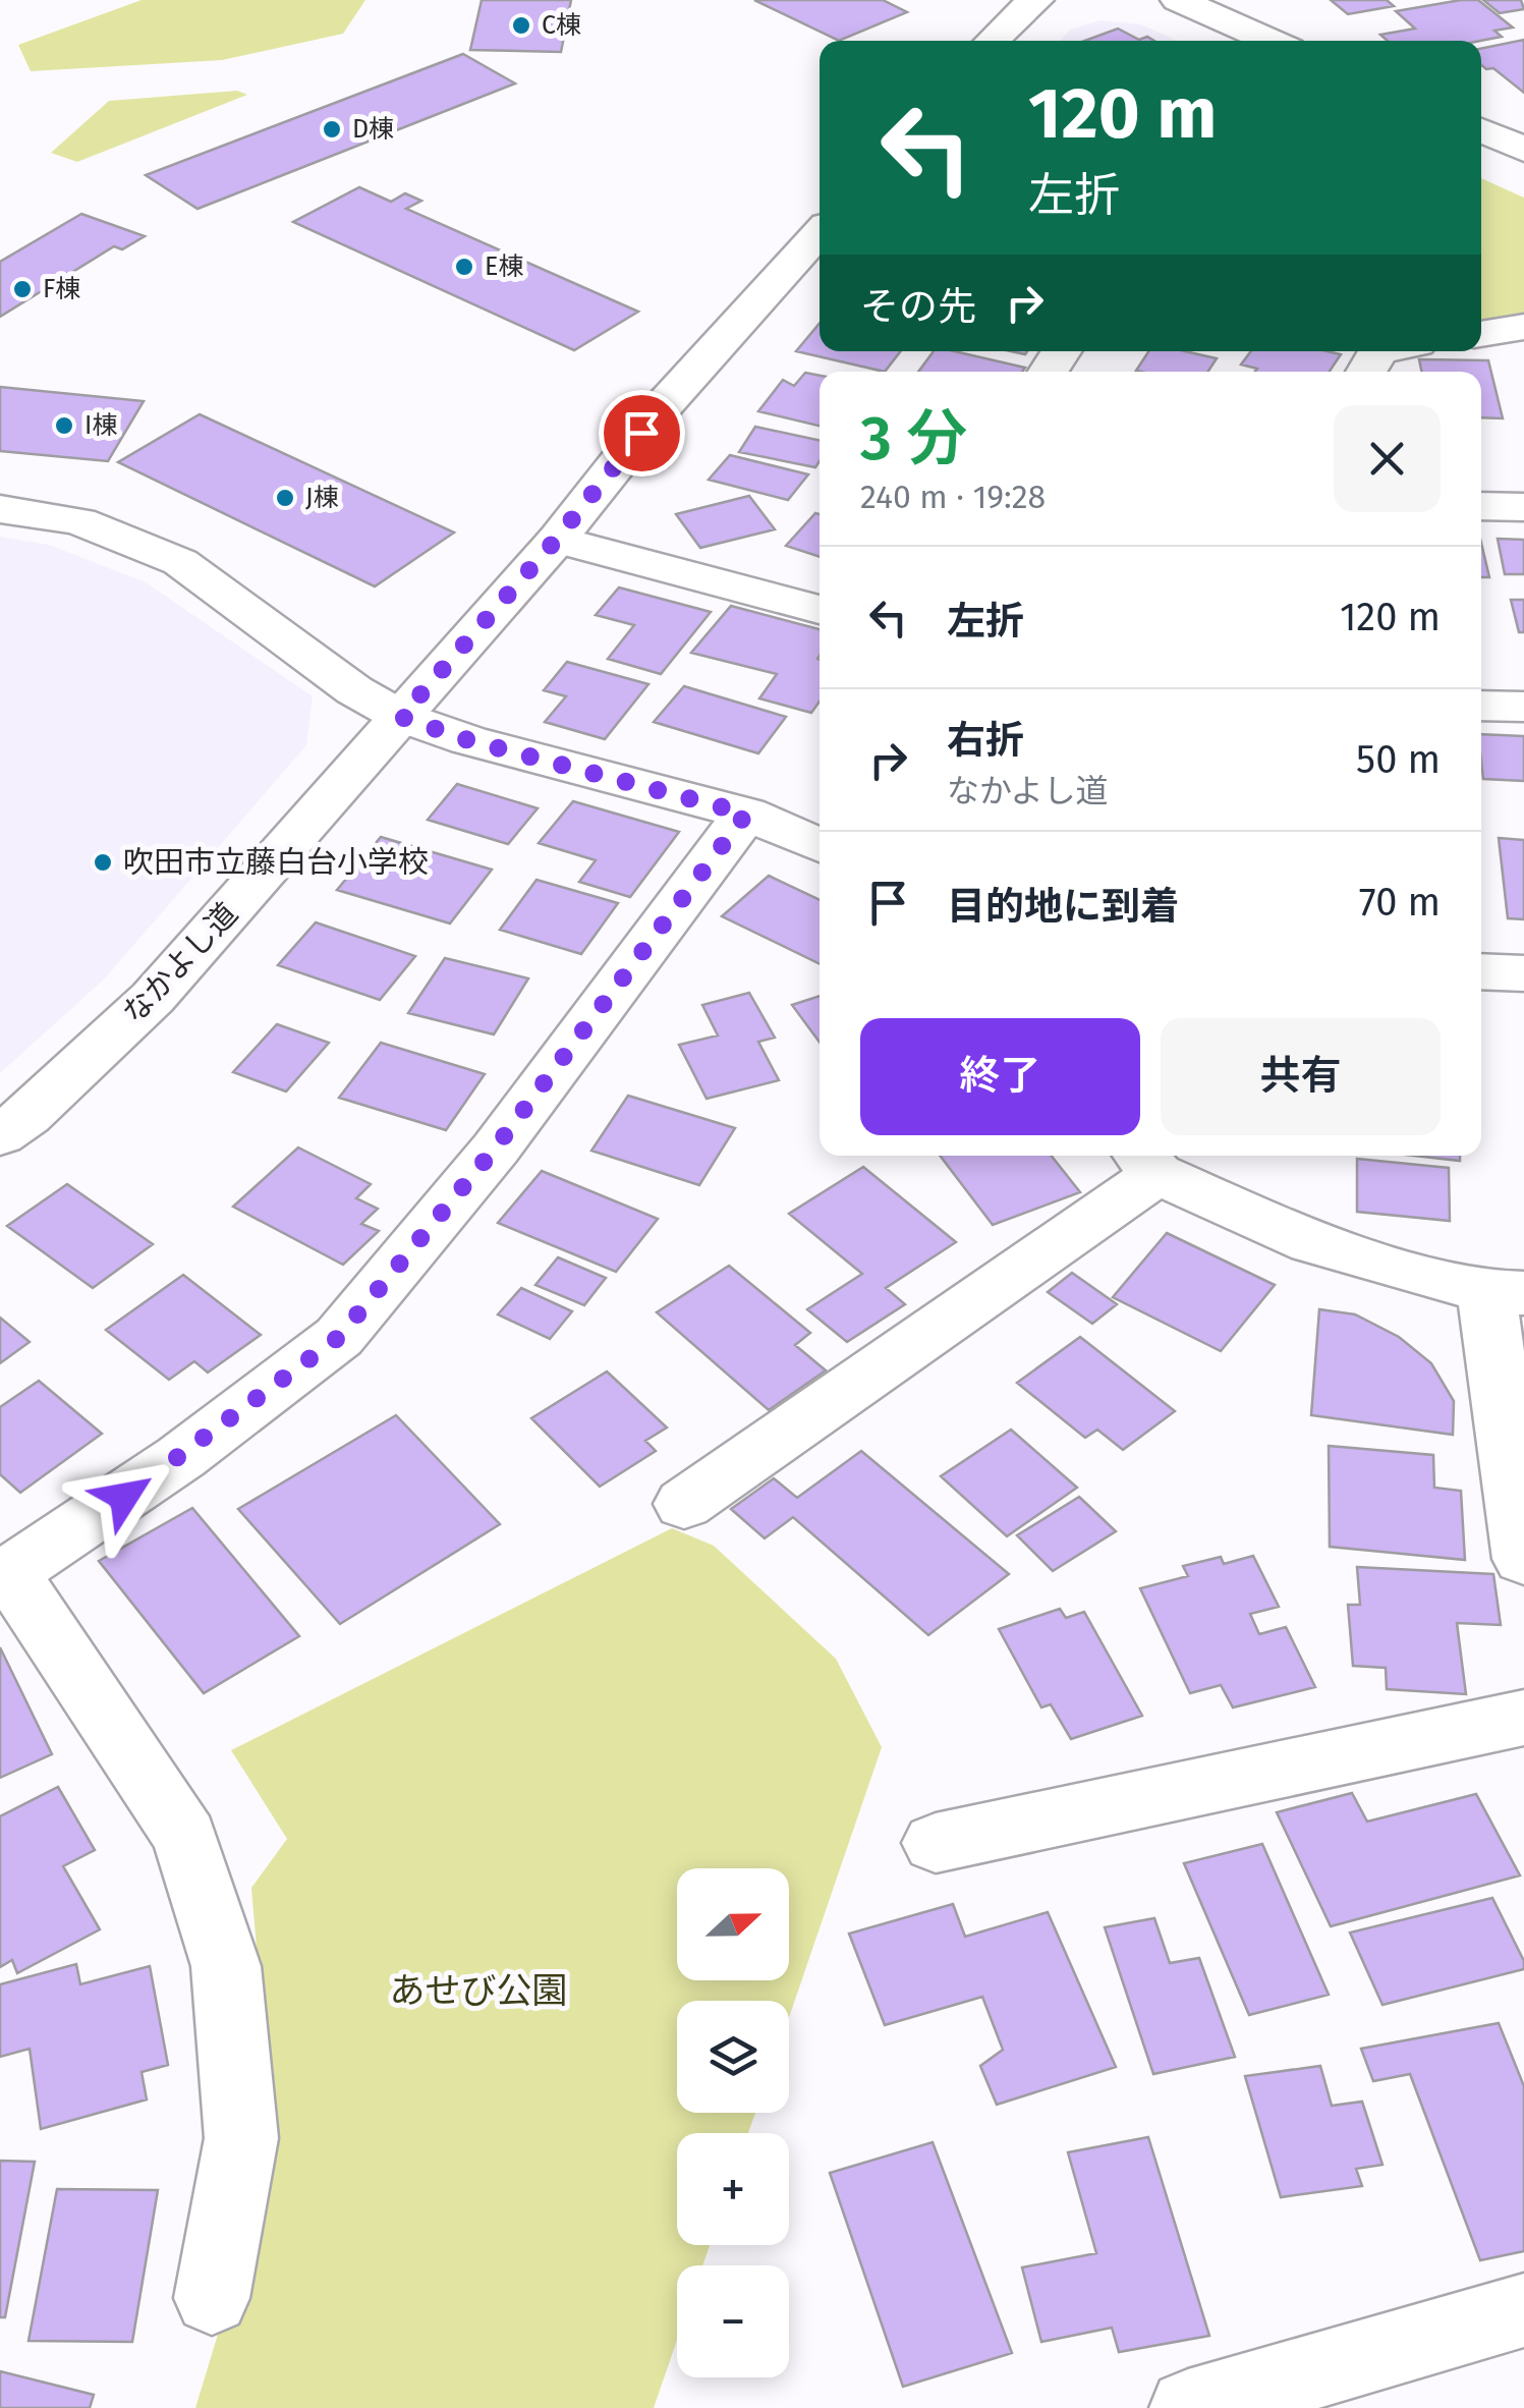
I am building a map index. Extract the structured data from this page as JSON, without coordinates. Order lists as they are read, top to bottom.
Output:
{
  "streets": {
    "street": ["なかよし道"]
  },
  "parks": ["あせび公園"],
  "places": [
    "C棟",
    "D棟",
    "E棟",
    "F棟",
    "I棟",
    "J棟",
    "吹田市立藤白台小学校"
  ],
  "north": "right",
  "page": {
    "turn": ["120 m", "左折"],
    "then": "その先",
    "heading": ["3 分", "240 m · 19:28"],
    "list": [
      {
        "name": "左折",
        "value": "120 m"
      },
      {
        "name": "右折",
        "note": "なかよし道",
        "value": "50 m"
      },
      {
        "name": "目的地に到着",
        "value": "70 m"
      }
    ],
    "buttons": ["終了", "共有"],
    "map_buttons": ["+", "−"]
  }
}
